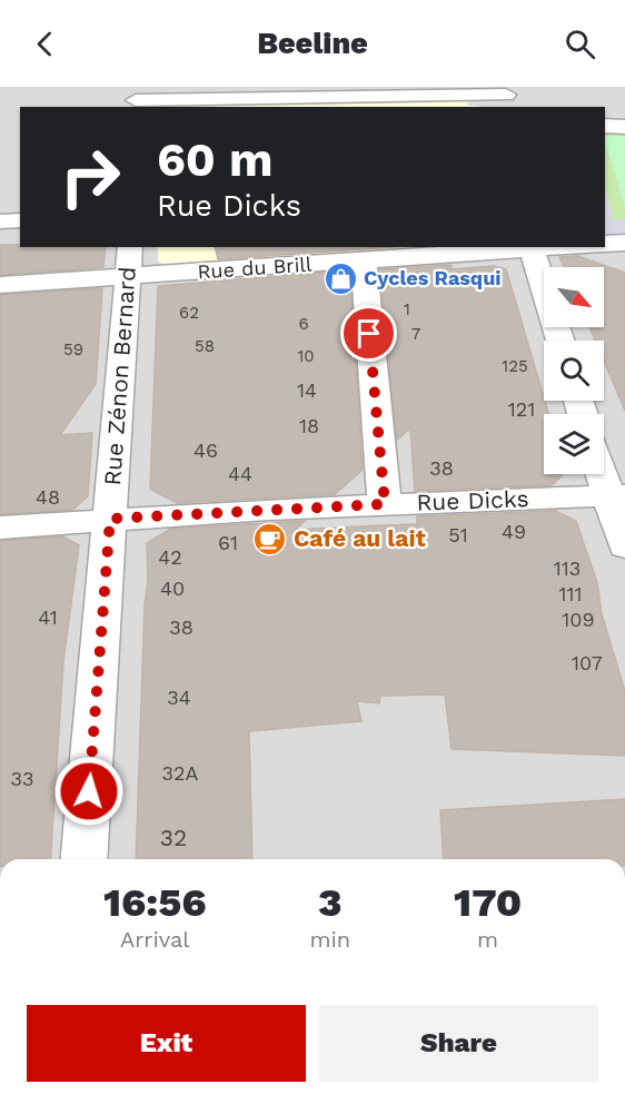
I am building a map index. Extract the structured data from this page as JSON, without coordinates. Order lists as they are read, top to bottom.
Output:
{
  "streets": {
    "street": ["Rue du Brill", "Rue Zénon Bernard", "Rue Dicks"]
  },
  "crossings": [
    ["Rue du Brill", "Rue Zénon Bernard"],
    ["Rue Zénon Bernard", "Rue Dicks"]
  ],
  "places": {
    "shop": ["Cycles Rasqui"],
    "cafe": ["Café au lait"]
  },
  "house_numbers": [
    "1",
    "62",
    "6",
    "7",
    "58",
    "59",
    "10",
    "125",
    "14",
    "121",
    "18",
    "46",
    "38",
    "44",
    "48",
    "49",
    "51",
    "61",
    "42",
    "113",
    "40",
    "111",
    "41",
    "109",
    "38",
    "107",
    "34",
    "32A",
    "33",
    "32"
  ],
  "north": "bottom right",
  "page": {
    "header": "Beeline",
    "turn": ["60 m", "Rue Dicks"],
    "eta": [
      "16:56",
      "Arrival",
      "3",
      "min",
      "170",
      "m"
    ],
    "buttons": ["Exit", "Share"]
  }
}
